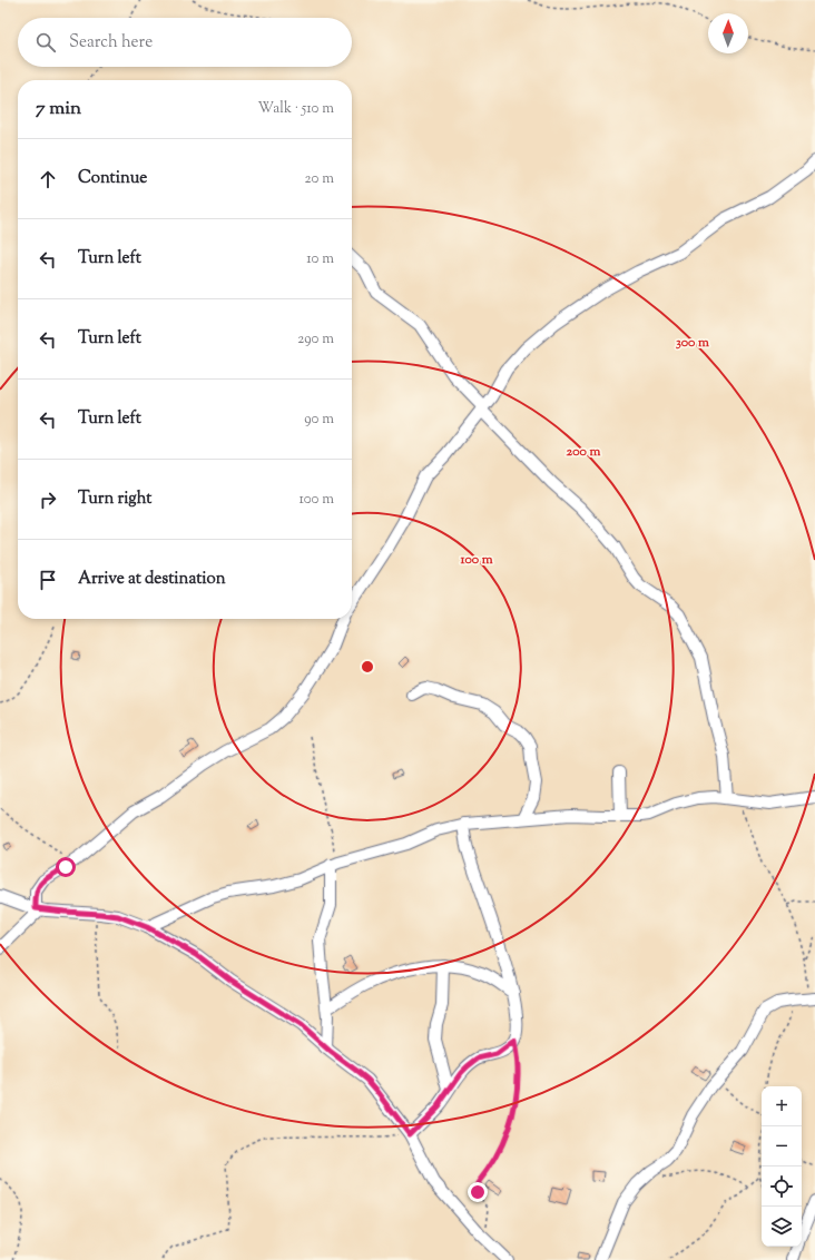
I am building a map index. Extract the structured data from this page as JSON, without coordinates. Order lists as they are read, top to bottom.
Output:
{
  "north": "top",
  "page": {
    "search": "Search here",
    "heading": ["7 min", "Walk · 510 m"],
    "list": [
      ["Continue", "20 m"],
      ["Turn left", "10 m"],
      ["Turn left", "290 m"],
      ["Turn left", "90 m"],
      ["Turn right", "100 m"],
      "Arrive at destination"
    ],
    "map_buttons": ["+", "−"]
  },
  "rings": ["300 m", "200 m", "100 m"]
}
